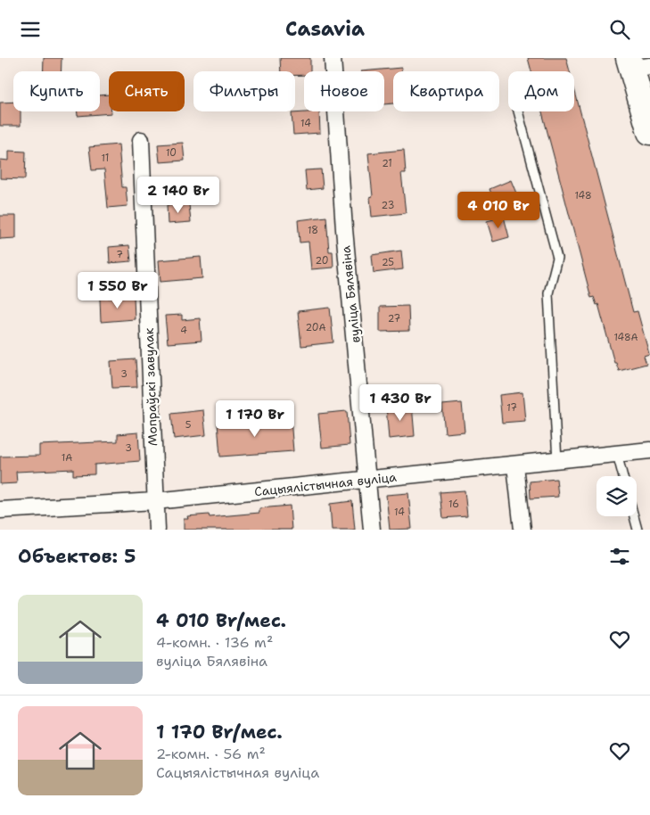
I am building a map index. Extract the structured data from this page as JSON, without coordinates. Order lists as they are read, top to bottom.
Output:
{
  "streets": {
    "street": ["вуліца Бялявіна", "Мопраўскі завулак", "Сацыялістычная вуліца"]
  },
  "crossings": [
    ["вуліца Бялявіна", "Сацыялістычная вуліца"],
    ["Мопраўскі завулак", "Сацыялістычная вуліца"]
  ],
  "house_numbers": [
    "14",
    "10",
    "11",
    "21",
    "148",
    "23",
    "18",
    "7",
    "20",
    "25",
    "27",
    "20А",
    "4",
    "148А",
    "3",
    "17",
    "5",
    "3",
    "1А",
    "16",
    "14"
  ],
  "page": {
    "header": "Casavia",
    "chip": [
      "Купить",
      "Снять",
      "Фильтры",
      "Новое",
      "Квартира",
      "Дом"
    ],
    "price": [
      "2 140 Br",
      "4 010 Br",
      "1 550 Br",
      "1 430 Br",
      "1 170 Br"
    ],
    "heading": "Объектов: 5",
    "list": [
      {
        "name": "4 010 Br/мес.",
        "note": "4-комн. · 136 m² · вуліца Бялявіна"
      },
      {
        "name": "1 170 Br/мес.",
        "note": "2-комн. · 56 m² · Сацыялістычная вуліца"
      }
    ]
  }
}
